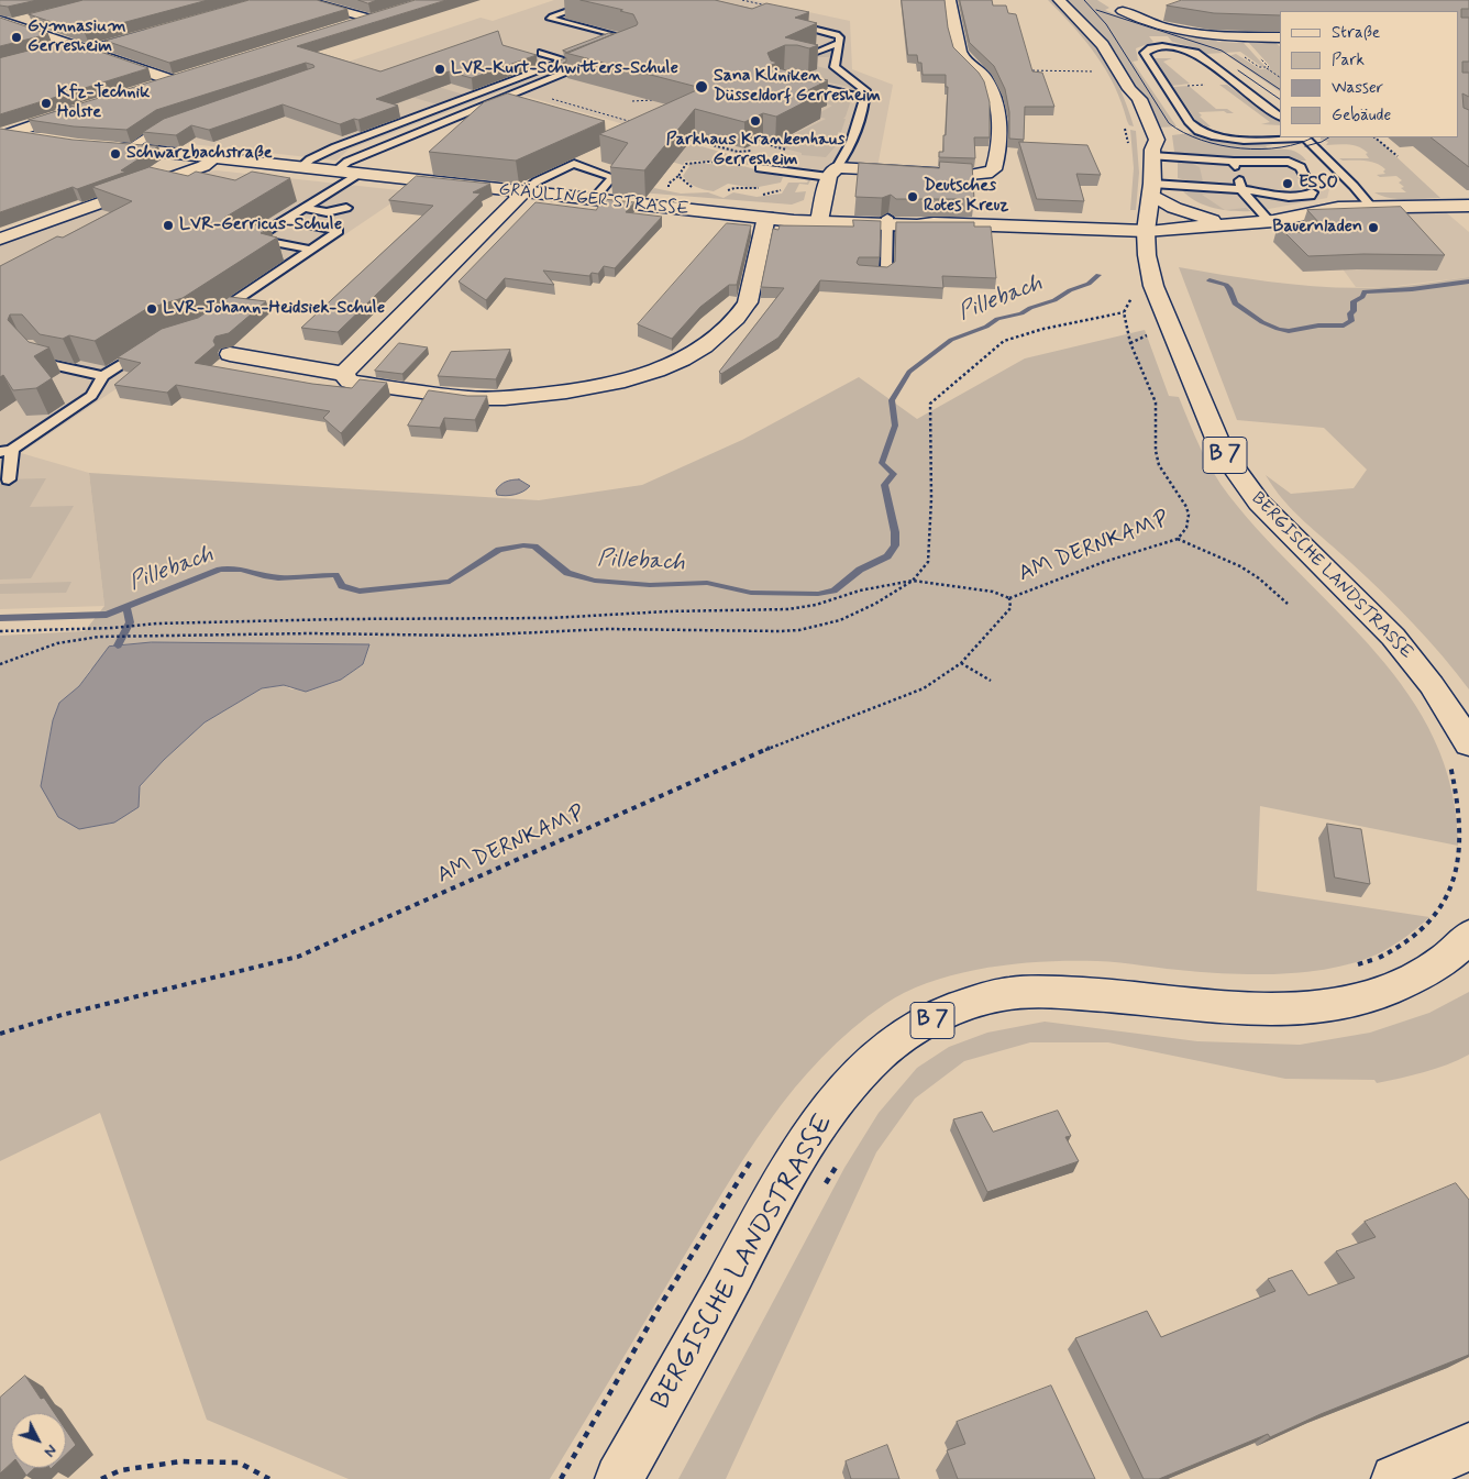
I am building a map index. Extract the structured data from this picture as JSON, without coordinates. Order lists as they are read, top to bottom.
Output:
{
  "streets": {
    "street": ["GRÄULINGER STRASSE", "B 7", "BERGISCHE LANDSTRASSE"],
    "path": ["AM DERNKAMP"]
  },
  "crossings": [
    ["GRÄULINGER STRASSE", "BERGISCHE LANDSTRASSE"]
  ],
  "water": ["Pillebach"],
  "places": [
    "Gymnasium Gerresheim",
    "LVR-Kurt-Schwitters-Schule",
    "Sana Kliniken Düsseldorf Gerresheim",
    "Kfz-Technik Holste",
    "Parkhaus Krankenhaus Gerresheim",
    "Schwarzbachstraße",
    "ESSO",
    "Deutsches Rotes Kreuz",
    "LVR-Gerricus-Schule",
    "Bauernladen",
    "LVR-Johann-Heidsiek-Schule"
  ],
  "legend": [
    "Straße",
    "Park",
    "Wasser",
    "Gebäude"
  ],
  "north": "bottom right"
}
